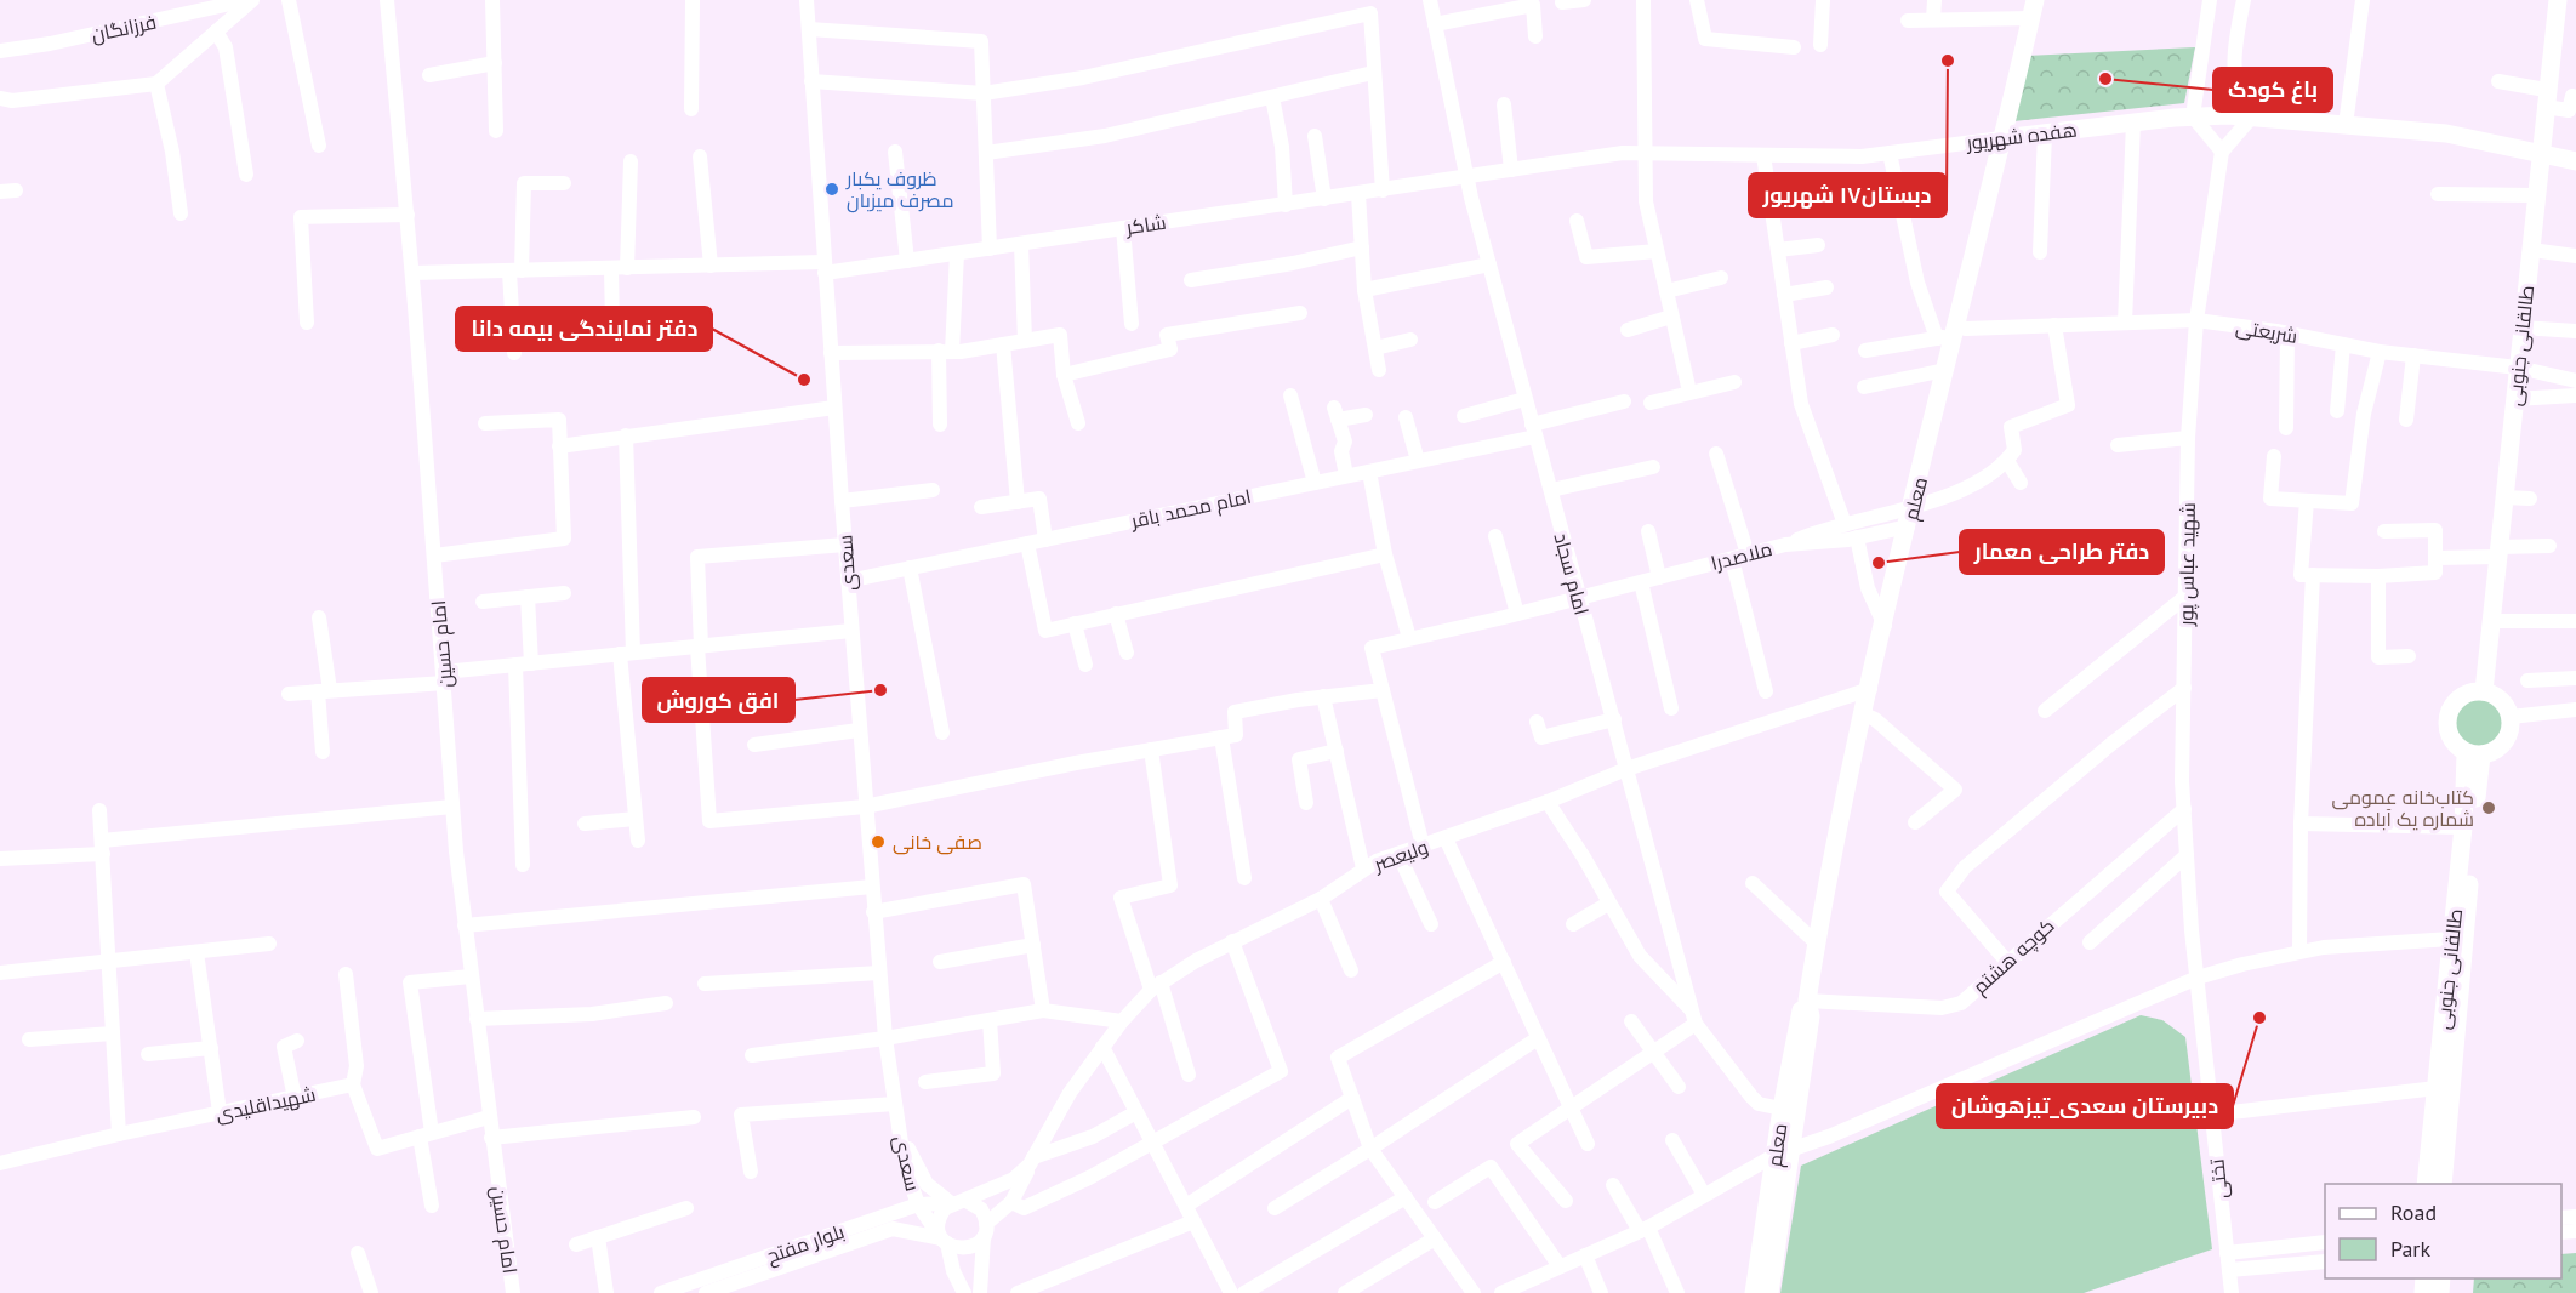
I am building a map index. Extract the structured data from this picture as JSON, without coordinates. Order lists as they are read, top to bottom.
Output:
{
  "streets": {
    "main road": ["هفده شهریور", "طالقانی جنوبی", "معلم"],
    "street": [
      "فرزانگان",
      "شاکر",
      "شریعتی",
      "امام محمد باقر",
      "ملاصدرا",
      "سعدی",
      "شهید عباس پور",
      "امام سجاد",
      "امام حسین",
      "ولیعصر",
      "کوچه هشتم",
      "شهیداقلیدی",
      "تختی",
      "بلوار مفتح"
    ]
  },
  "crossings": [
    ["هفده شهریور", "شاکر"],
    ["هفده شهریور", "طالقانی جنوبی"],
    ["هفده شهریور", "معلم"],
    ["هفده شهریور", "امام سجاد"],
    ["شاکر", "سعدی"],
    ["شاکر", "امام سجاد"],
    ["شاکر", "امام حسین"],
    ["شریعتی", "طالقانی جنوبی"],
    ["شریعتی", "معلم"],
    ["شریعتی", "شهید عباس پور"],
    ["معلم", "ملاصدرا"],
    ["معلم", "امام سجاد"],
    ["معلم", "ولیعصر"],
    ["معلم", "کوچه هشتم"],
    ["امام محمد باقر", "سعدی"],
    ["امام محمد باقر", "امام سجاد"],
    ["ملاصدرا", "امام سجاد"],
    ["سعدی", "ولیعصر"],
    ["سعدی", "بلوار مفتح"],
    ["شهید عباس پور", "کوچه هشتم"],
    ["شهید عباس پور", "تختی"],
    ["امام سجاد", "ولیعصر"],
    ["ولیعصر", "بلوار مفتح"]
  ],
  "places": [
    "دبستان۱۷ شهریور",
    "باغ کودک",
    "ظروف یکبار مصرف میزبان",
    "دفتر نمایندگی بیمه دانا",
    "دفتر طراحی معمار",
    "افق کوروش",
    "کتاب‌خانه عمومی شماره یک آباده",
    "صفی خانی",
    "دبیرستان سعدی_تیزهوشان"
  ],
  "legend": ["Road", "Park"]
}
